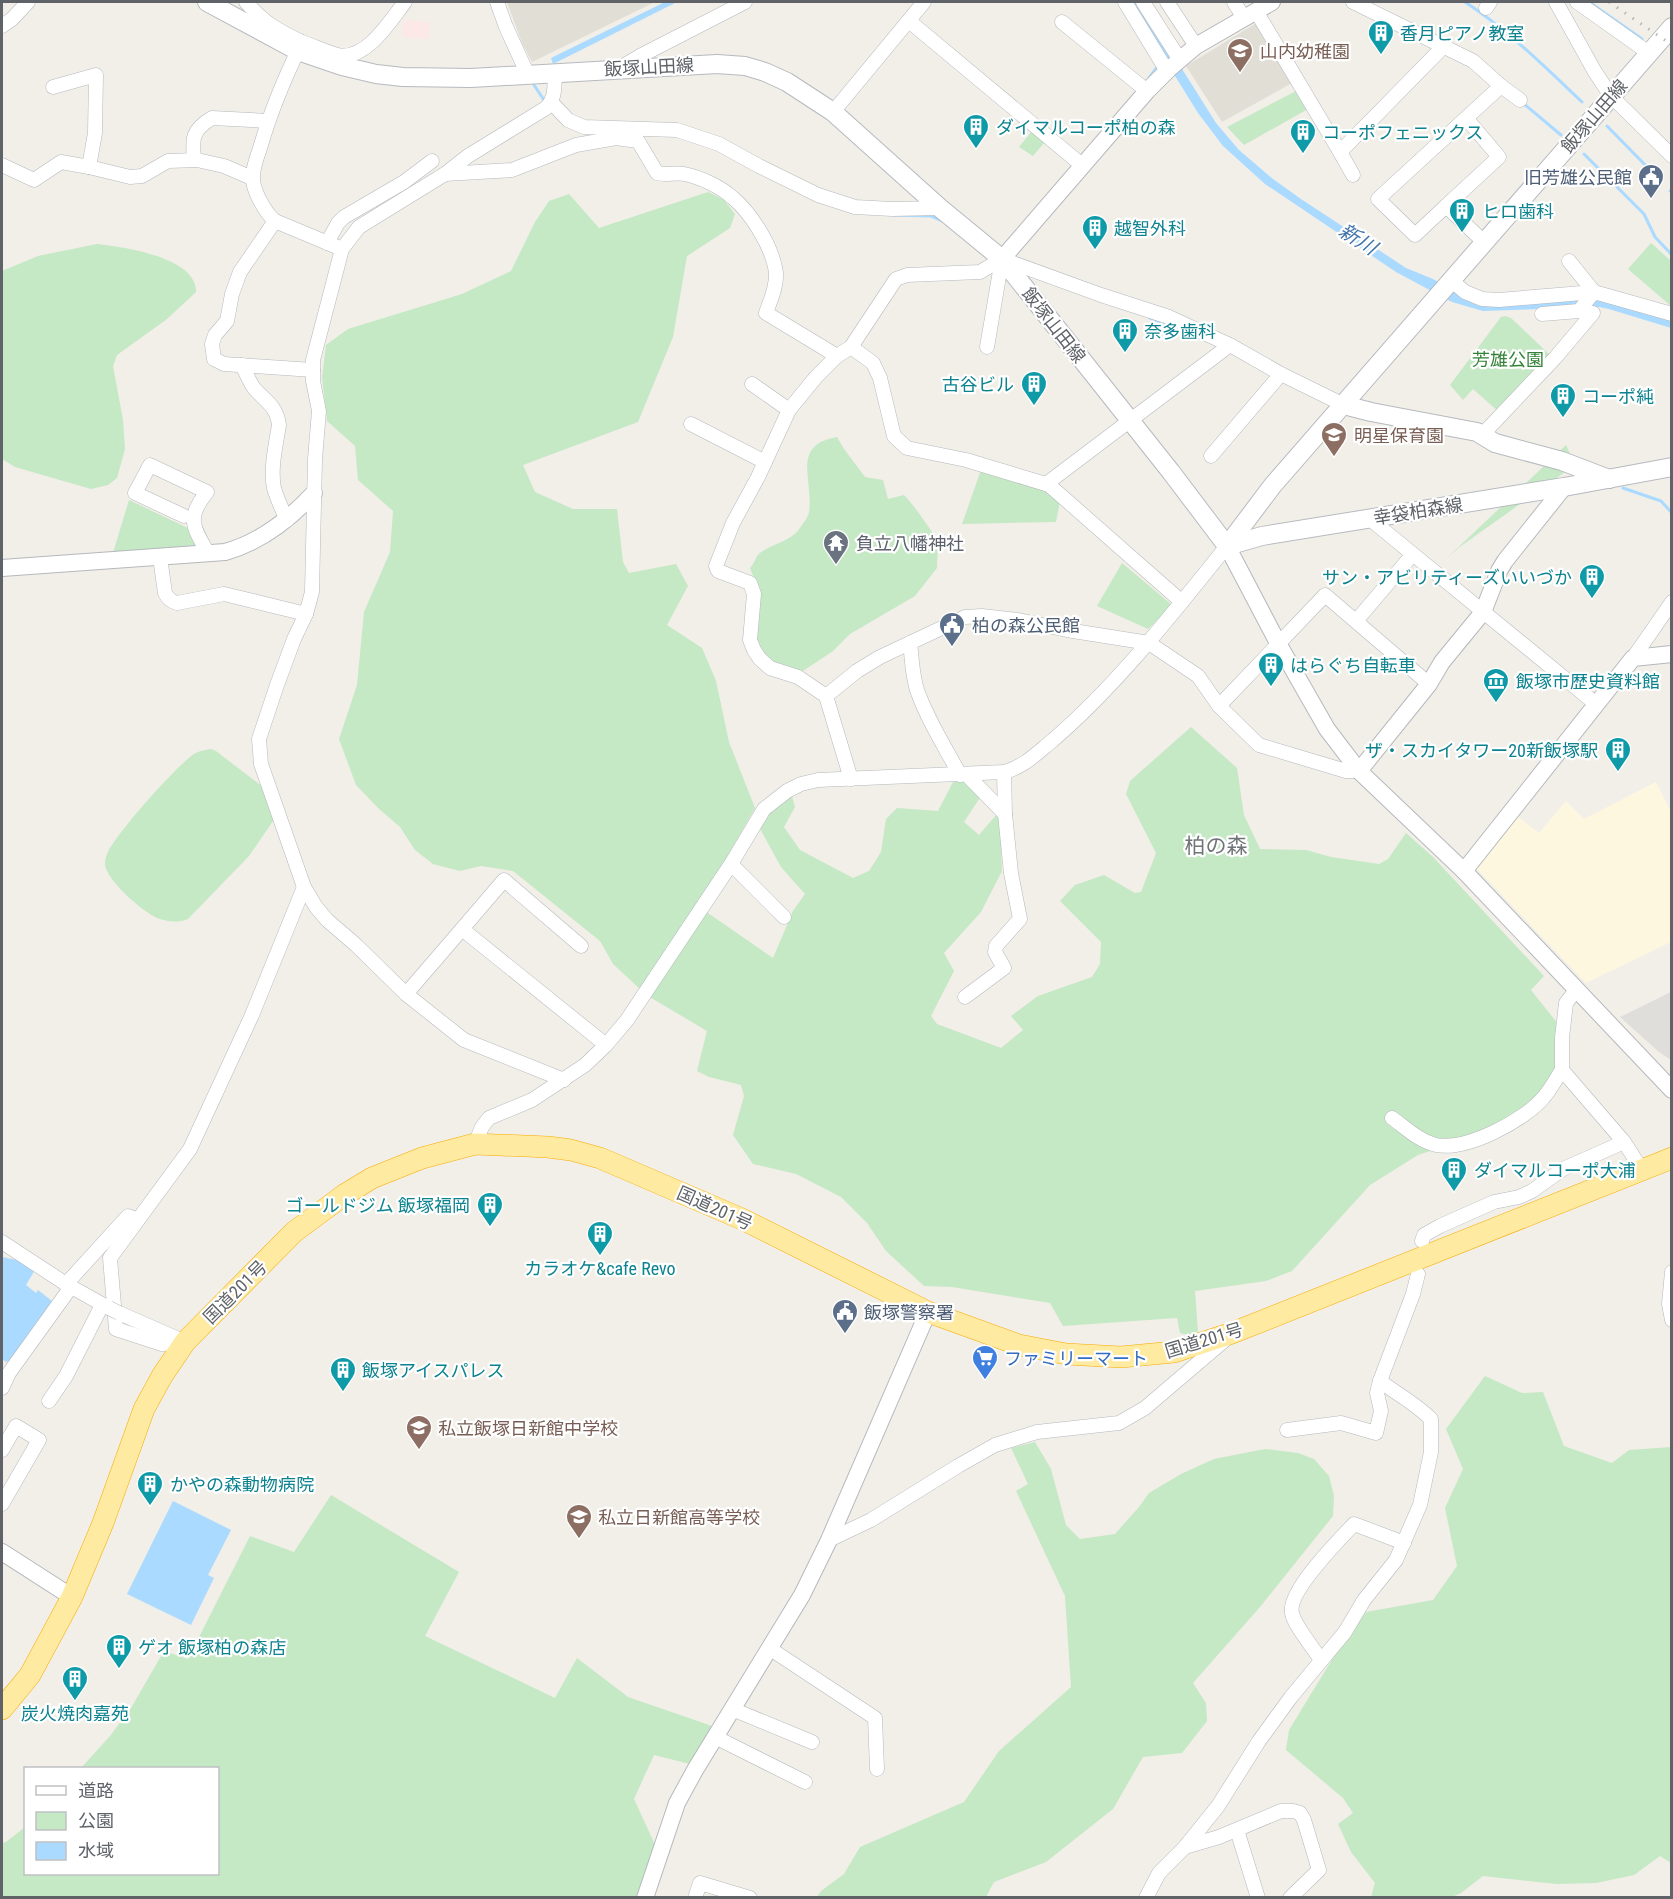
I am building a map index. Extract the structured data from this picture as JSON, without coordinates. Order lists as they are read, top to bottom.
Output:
{
  "streets": {
    "highway": ["国道201号"],
    "main road": ["飯塚山田線", "幸袋柏森線"]
  },
  "crossings": [
    ["飯塚山田線", "幸袋柏森線"]
  ],
  "districts": ["柏の森"],
  "water": ["新川"],
  "parks": ["芳雄公園"],
  "places": {
    "building": [
      "香月ピアノ教室",
      "ダイマルコーポ柏の森",
      "コーポフェニックス",
      "ヒロ歯科",
      "越智外科",
      "奈多歯科",
      "古谷ビル",
      "コーポ純",
      "サン・アビリティーズいいづか",
      "はらぐち自転車",
      "ザ・スカイタワー20新飯塚駅",
      "ダイマルコーポ大浦",
      "ゴールドジム 飯塚福岡",
      "カラオケ&cafe Revo",
      "飯塚アイスパレス",
      "かやの森動物病院",
      "ゲオ 飯塚柏の森店",
      "炭火焼肉嘉苑"
    ],
    "school or university": [
      "山内幼稚園",
      "明星保育園",
      "私立飯塚日新館中学校",
      "私立日新館高等学校"
    ],
    "public building": ["旧芳雄公民館", "柏の森公民館", "飯塚警察署"],
    "temple": ["負立八幡神社"],
    "museum": ["飯塚市歴史資料館"],
    "supermarket": ["ファミリーマート"]
  },
  "legend": ["道路", "公園", "水域"]
}
